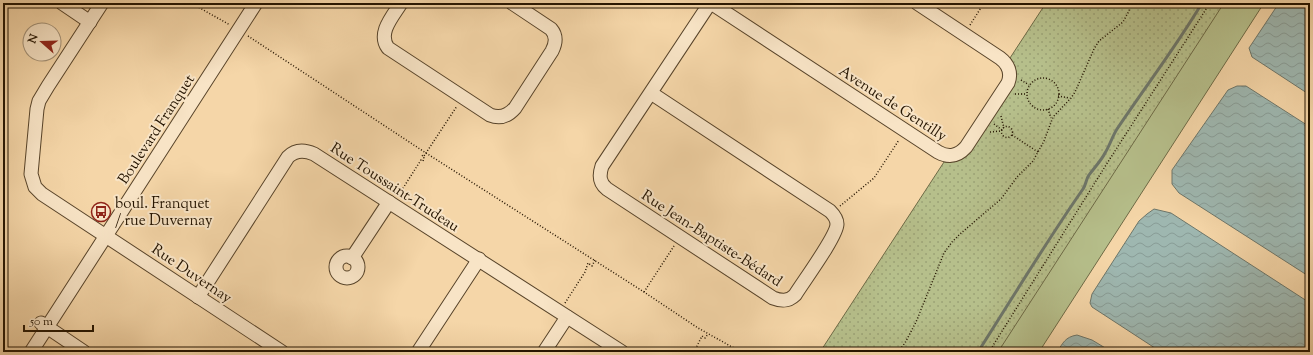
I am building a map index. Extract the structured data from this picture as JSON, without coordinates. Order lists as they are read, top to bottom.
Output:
{
  "streets": {
    "street": [
      "Avenue de Gentilly",
      "Boulevard Franquet",
      "Rue Toussaint-Trudeau",
      "Rue Jean-Baptiste-Bédard",
      "Rue Duvernay"
    ]
  },
  "crossings": [
    ["Avenue de Gentilly", "Rue Jean-Baptiste-Bédard"],
    ["Boulevard Franquet", "Rue Duvernay"],
    ["Rue Toussaint-Trudeau", "Rue Duvernay"]
  ],
  "places": {
    "bus stop": ["boul. Franquet / rue Duvernay"]
  },
  "scale_bar": "50 m",
  "north": "left"
}
